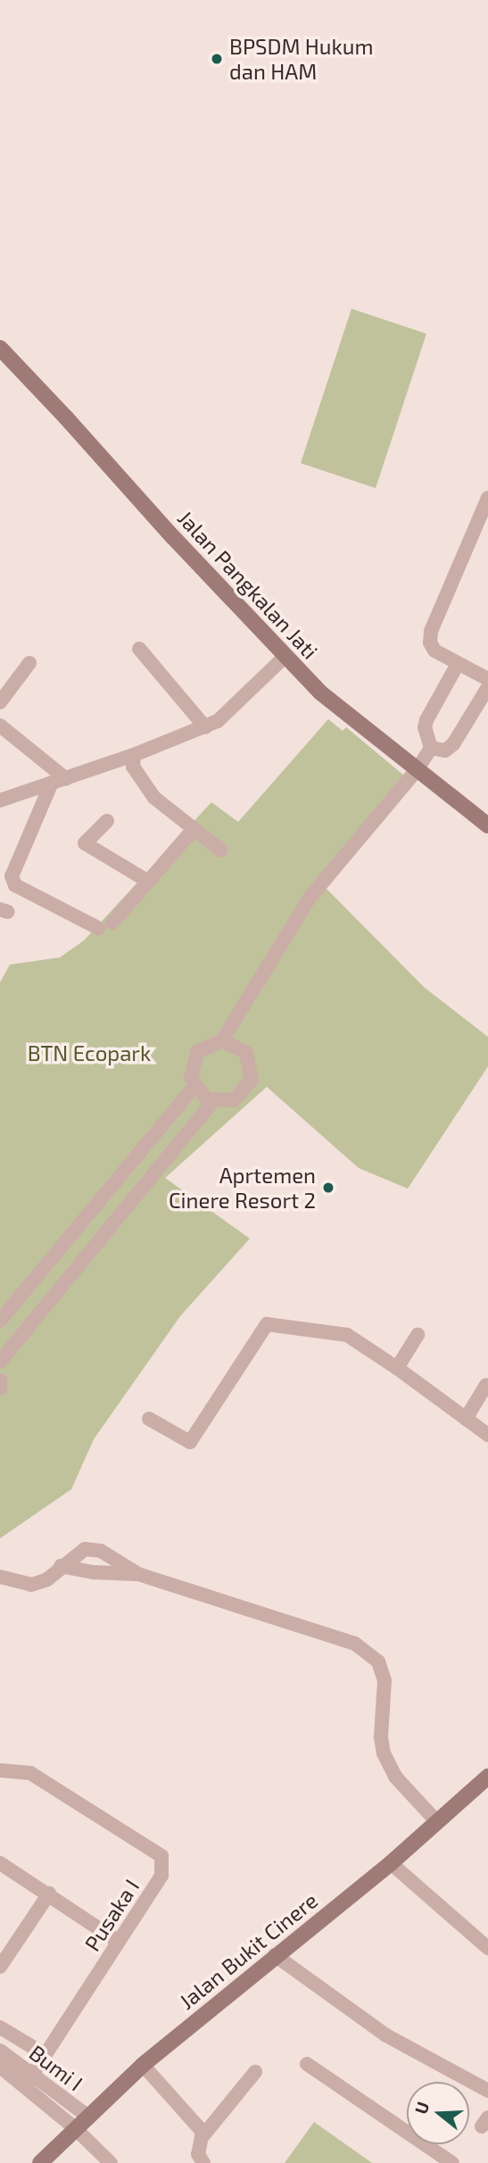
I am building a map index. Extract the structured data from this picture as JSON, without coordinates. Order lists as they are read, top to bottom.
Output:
{
  "streets": {
    "main road": ["Jalan Pangkalan Jati", "Jalan Bukit Cinere"],
    "street": ["Pusaka I", "Bumi I"]
  },
  "crossings": [
    ["Pusaka I", "Bumi I"],
    ["Jalan Bukit Cinere", "Bumi I"]
  ],
  "parks": ["BTN Ecopark"],
  "places": ["BPSDM Hukum dan HAM", "Aprtemen Cinere Resort 2"],
  "north": "left"
}
